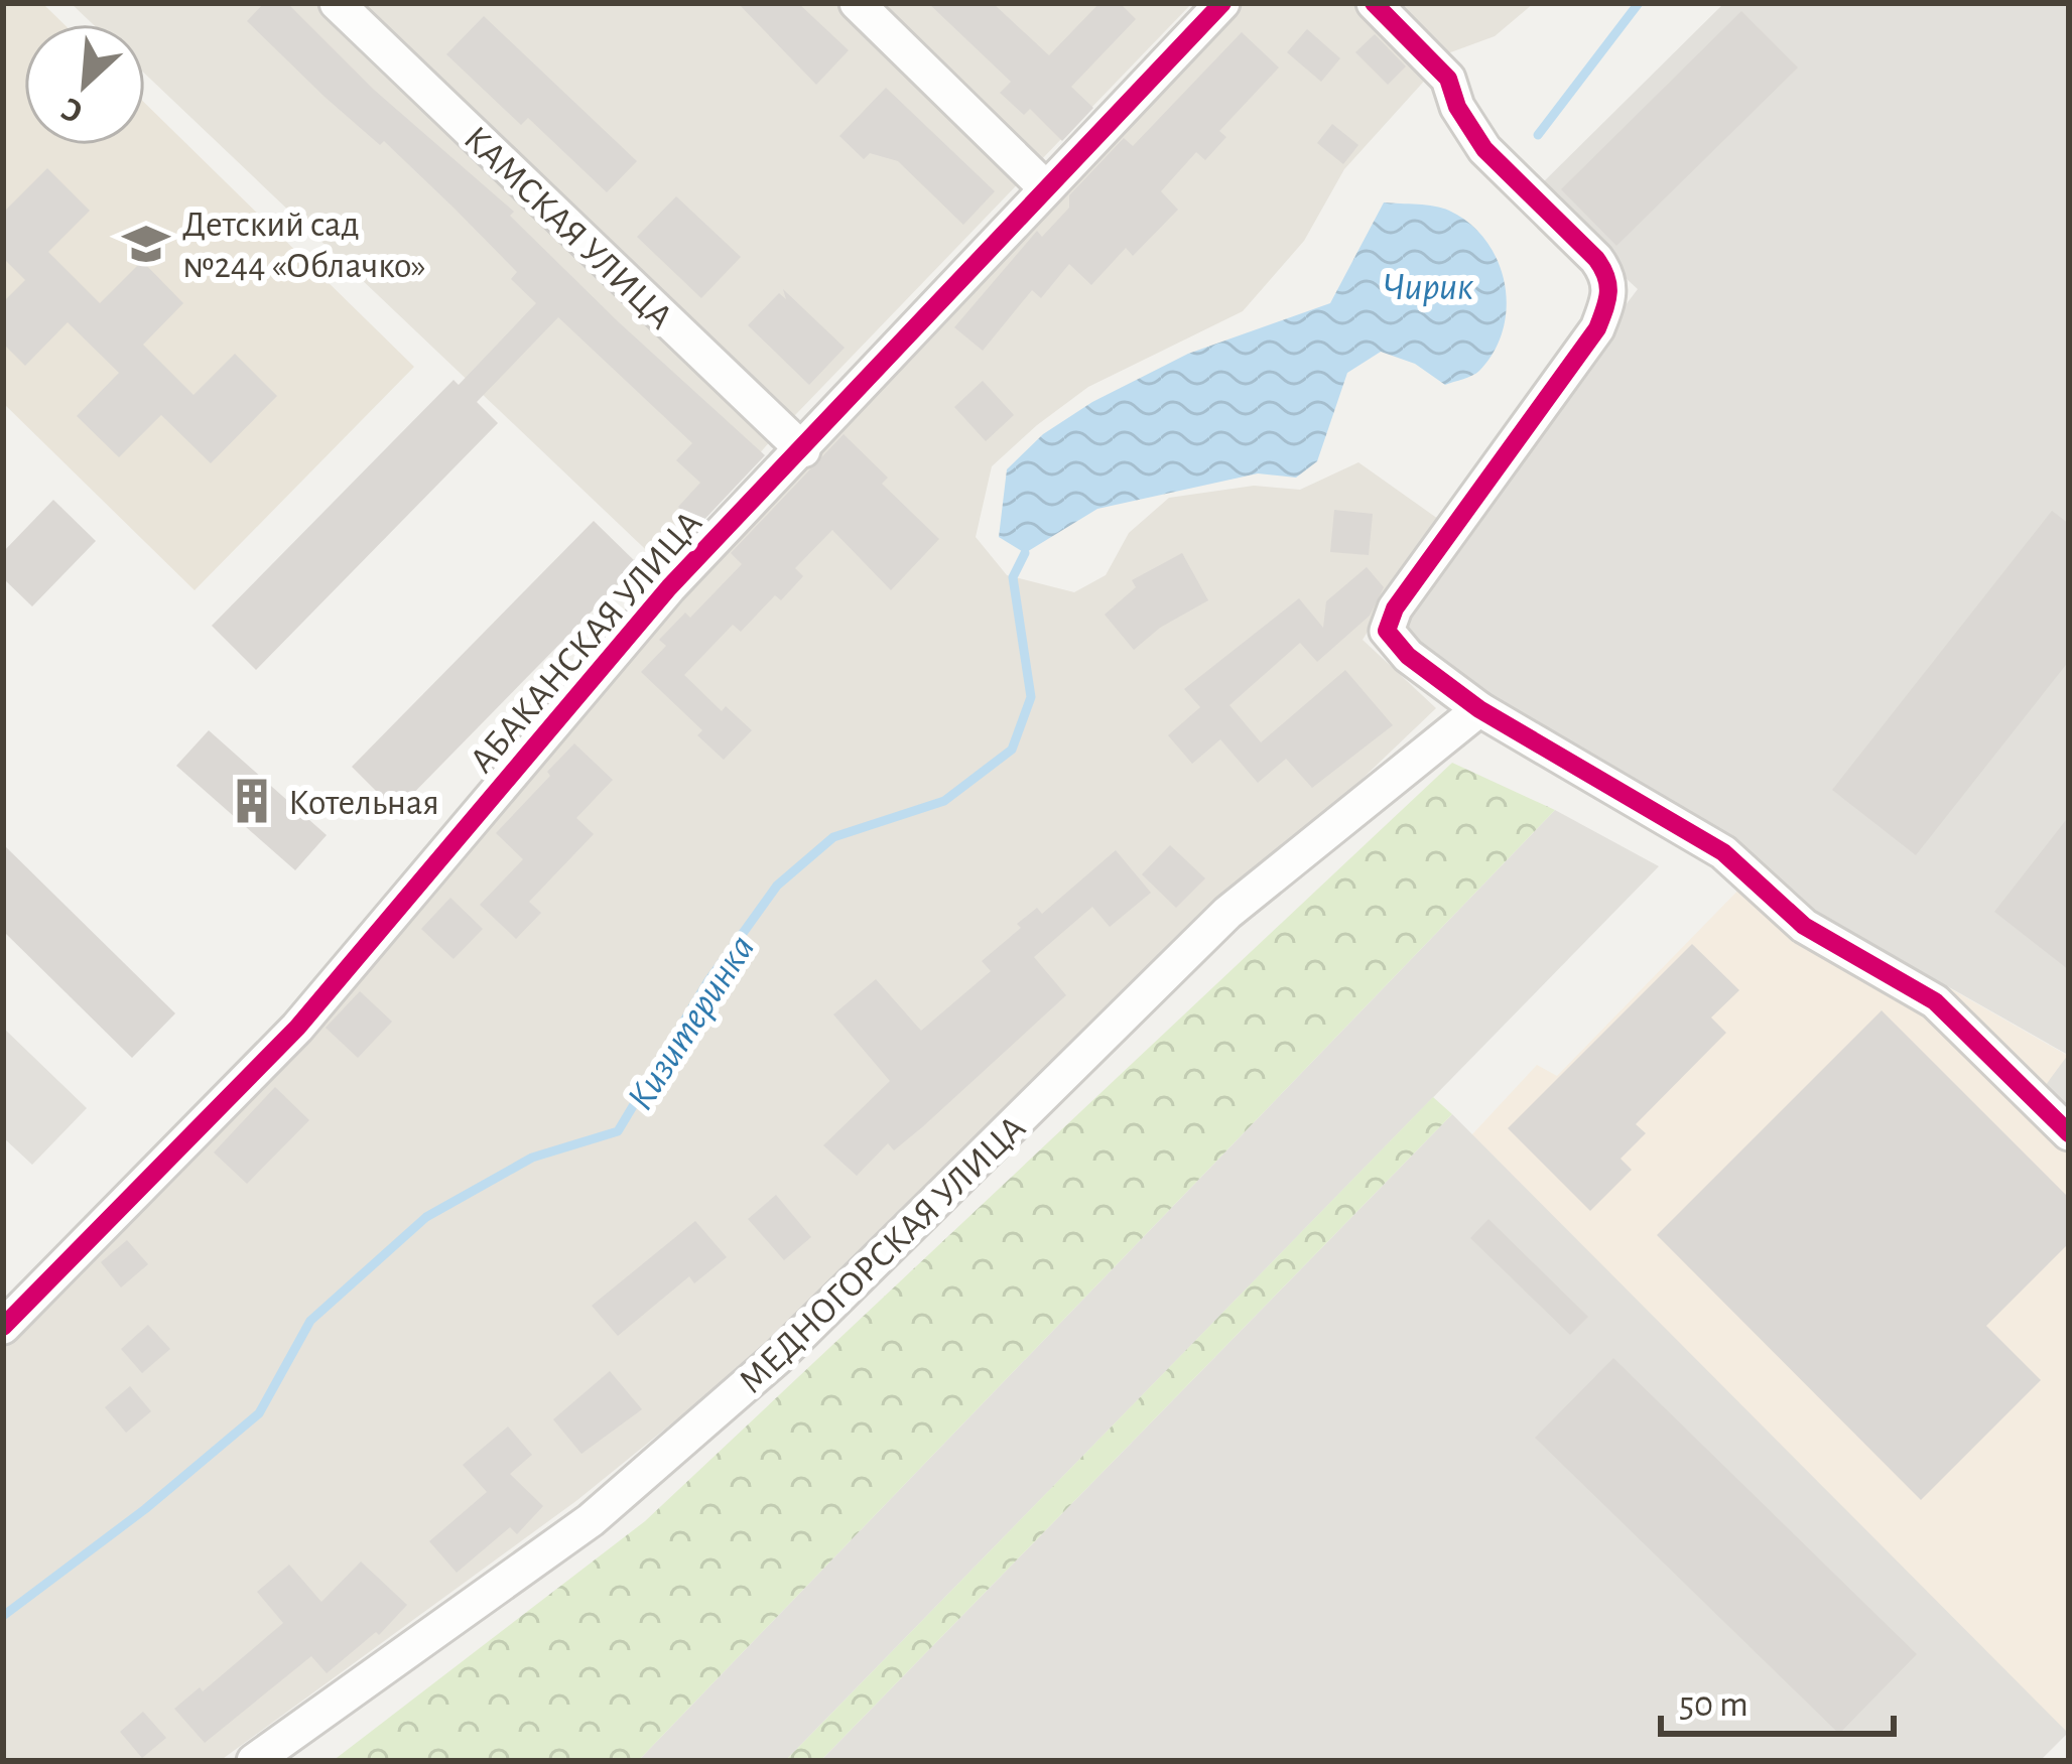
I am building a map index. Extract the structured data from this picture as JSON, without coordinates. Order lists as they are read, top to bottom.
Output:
{
  "streets": {
    "street": ["КАМСКАЯ УЛИЦА", "АБАКАНСКАЯ УЛИЦА", "МЕДНОГОРСКАЯ УЛИЦА"]
  },
  "crossings": [
    ["КАМСКАЯ УЛИЦА", "АБАКАНСКАЯ УЛИЦА"]
  ],
  "water": ["Чирик", "Кизитеринка"],
  "places": {
    "school or university": ["Детский сад №244 «Облачко»"],
    "building": ["Котельная"]
  },
  "scale_bar": "50 m",
  "north": "bottom left"
}
